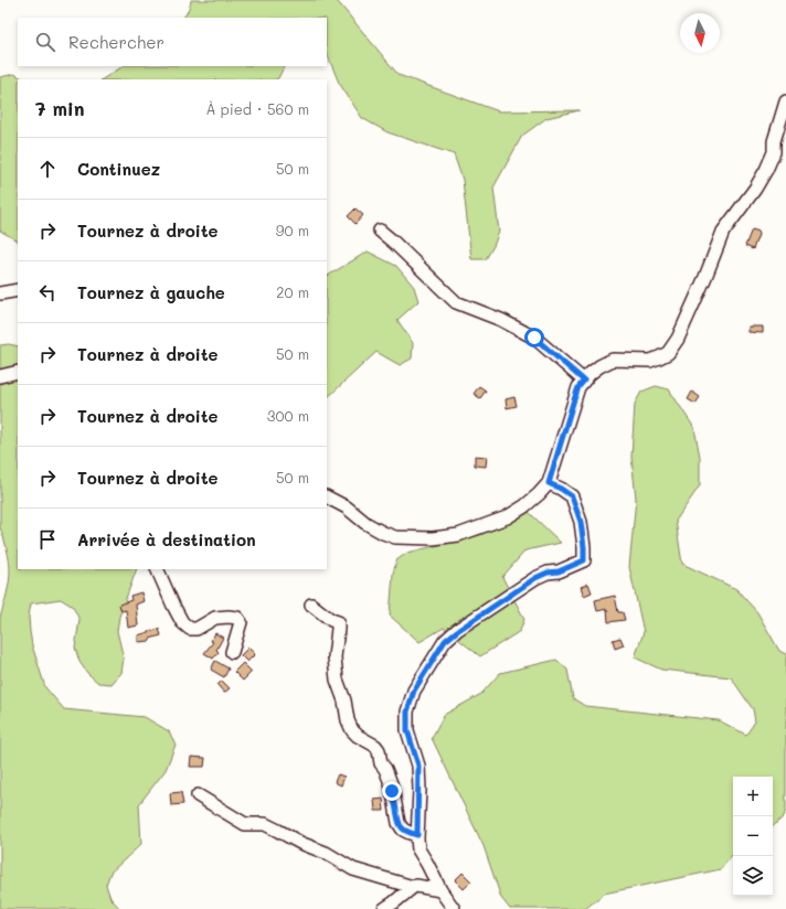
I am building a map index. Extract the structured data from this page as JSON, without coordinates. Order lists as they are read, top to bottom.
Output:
{
  "north": "bottom",
  "page": {
    "search": "Rechercher",
    "heading": ["7 min", "À pied · 560 m"],
    "list": [
      ["Continuez", "50 m"],
      ["Tournez à droite", "90 m"],
      ["Tournez à gauche", "20 m"],
      ["Tournez à droite", "50 m"],
      ["Tournez à droite", "300 m"],
      ["Tournez à droite", "50 m"],
      "Arrivée à destination"
    ],
    "map_buttons": ["+", "−"]
  }
}
